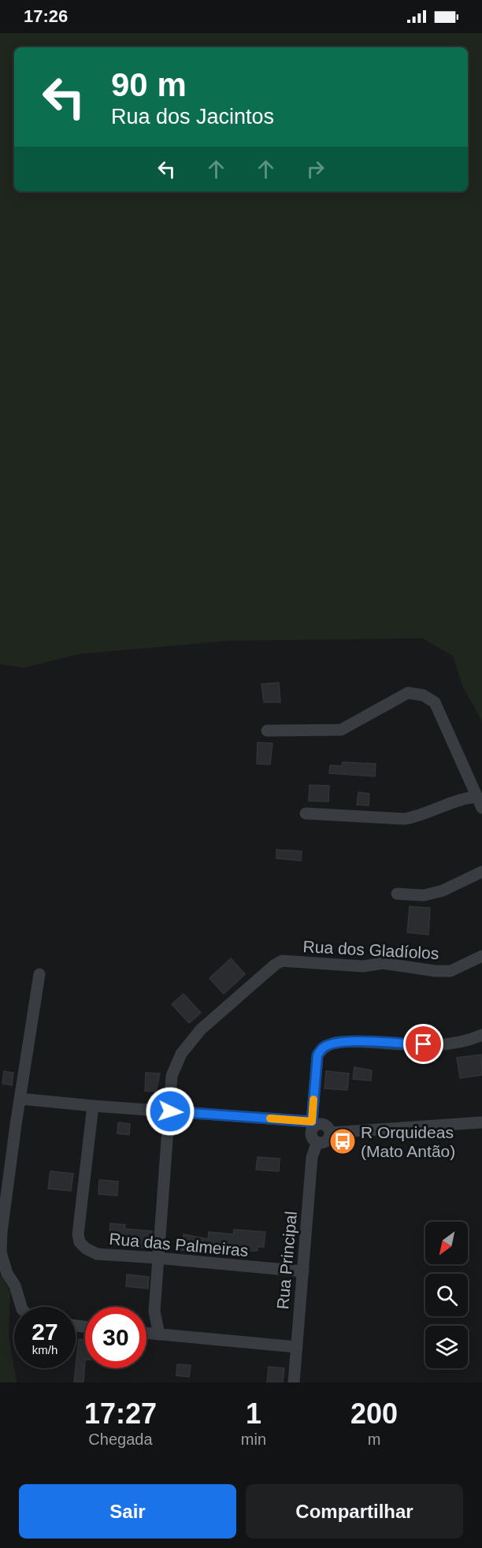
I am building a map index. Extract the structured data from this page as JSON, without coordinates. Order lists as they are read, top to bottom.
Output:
{
  "streets": {
    "street": ["Rua dos Gladíolos", "Rua das Palmeiras", "Rua Principal"]
  },
  "crossings": [
    ["Rua dos Gladíolos", "Rua das Palmeiras"],
    ["Rua das Palmeiras", "Rua Principal"]
  ],
  "places": {
    "bus stop": ["R Orquideas (Mato Antão)"]
  },
  "north": "bottom left",
  "page": {
    "status": "17:26",
    "turn": ["90 m", "Rua dos Jacintos"],
    "speed": "27 km/h",
    "limit": "30",
    "eta": [
      "17:27",
      "Chegada",
      "1",
      "min",
      "200",
      "m"
    ],
    "buttons": ["Sair", "Compartilhar"]
  }
}
